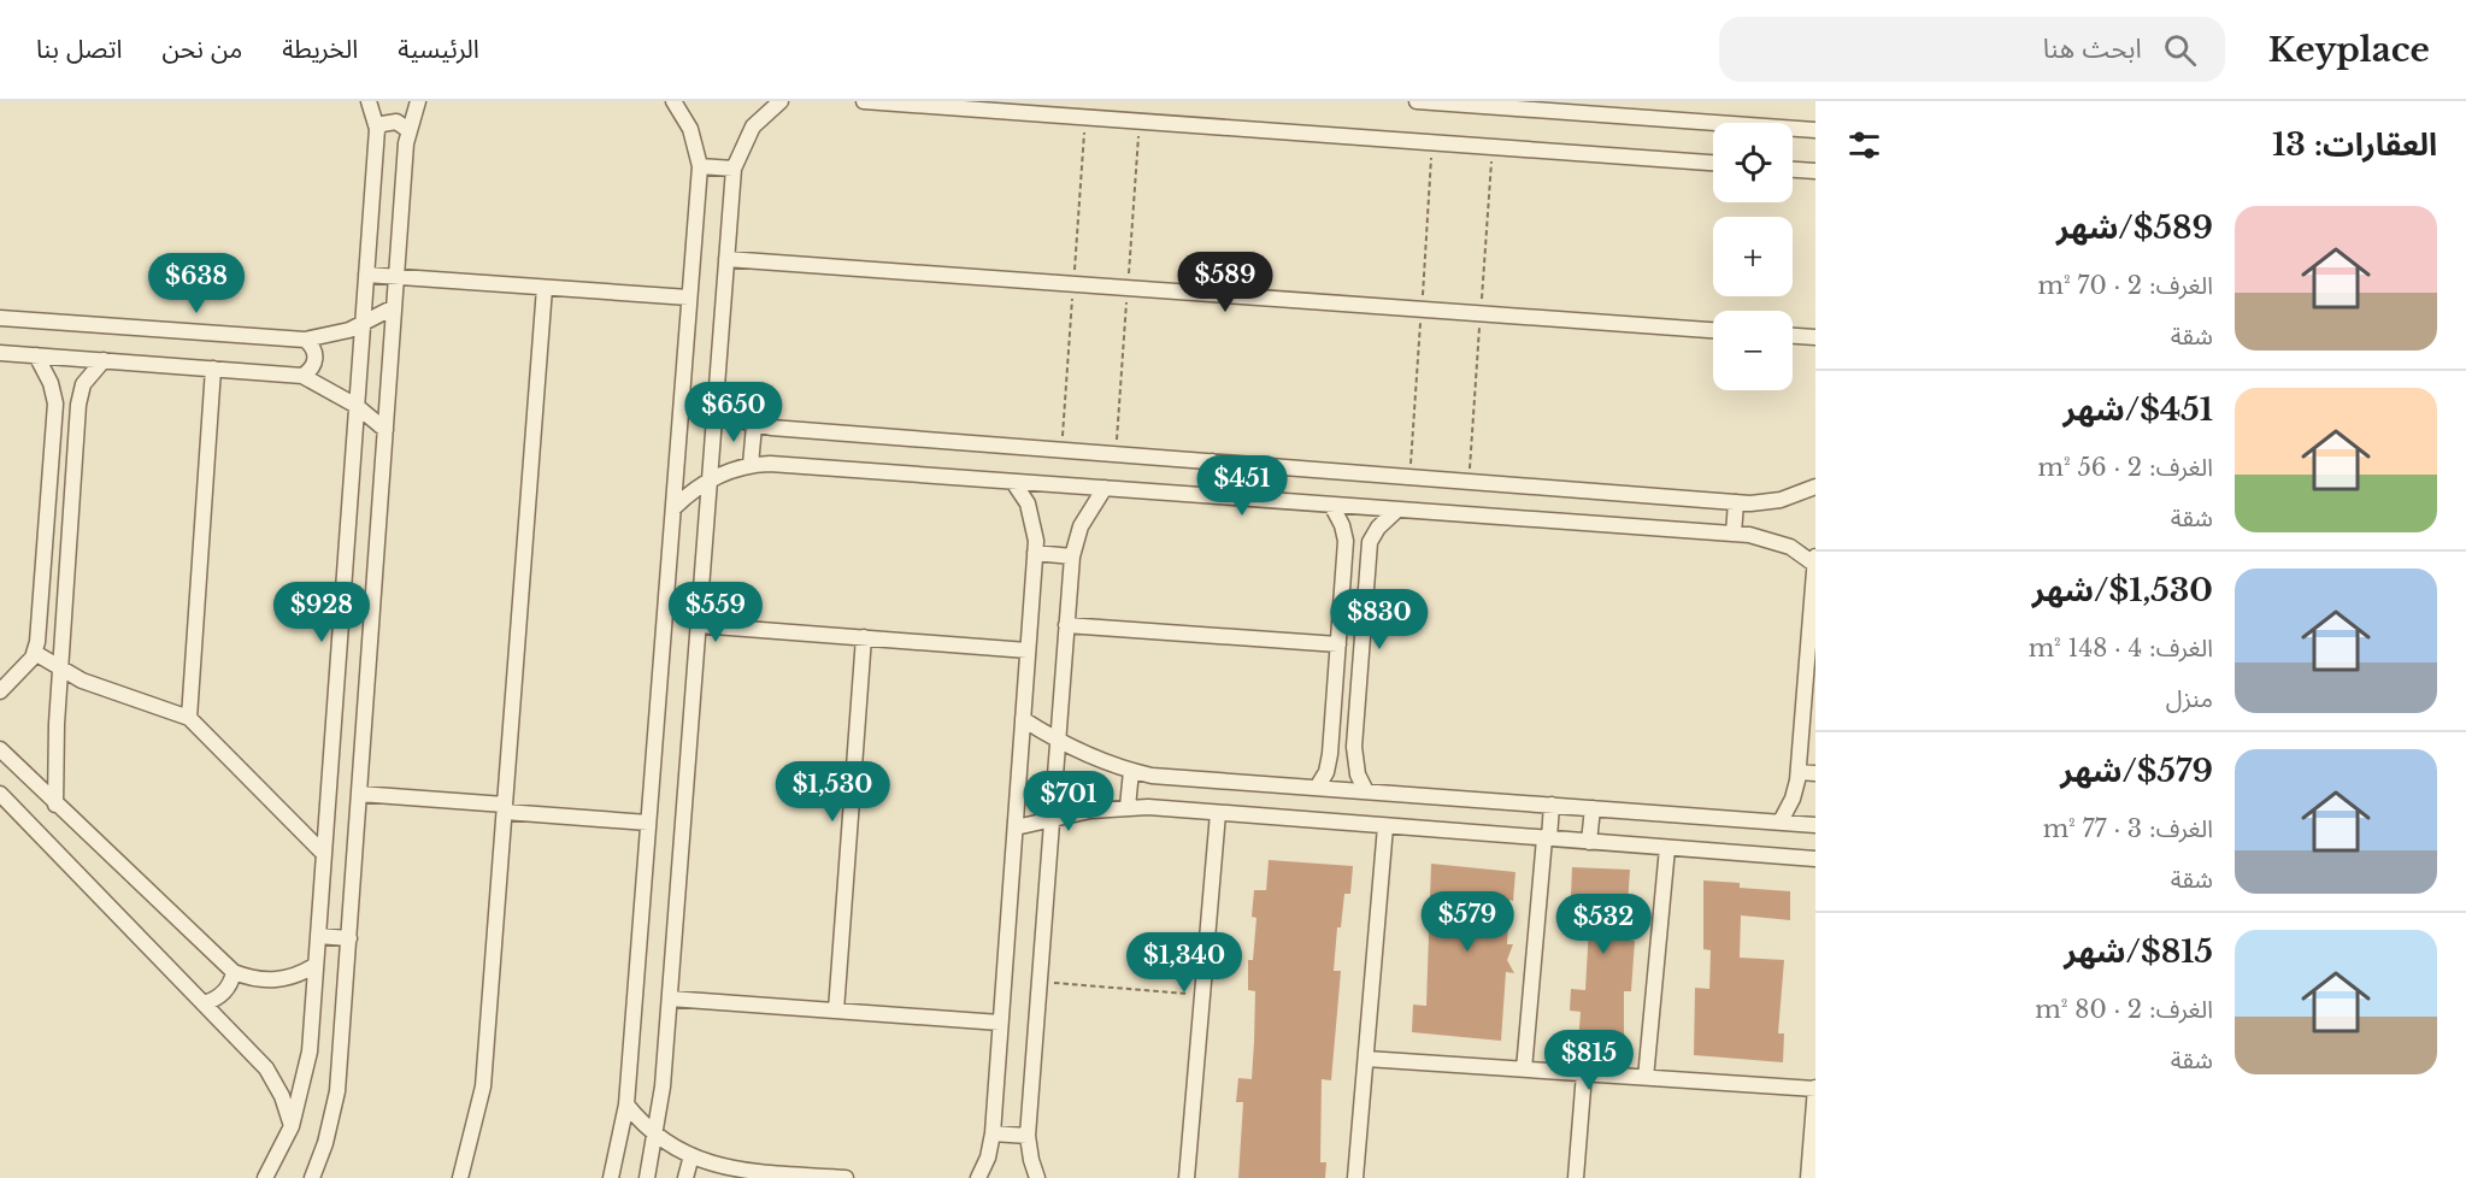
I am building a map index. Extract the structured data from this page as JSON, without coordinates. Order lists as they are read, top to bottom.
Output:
{
  "page": {
    "header": "Keyplace",
    "search": "ابحث هنا",
    "nav": [
      "الرئيسية",
      "الخريطة",
      "من نحن",
      "اتصل بنا"
    ],
    "heading": "العقارات: 13",
    "map_buttons": ["+", "−"],
    "list": [
      {
        "name": "$589/شهر",
        "note": "الغرف: 2 · 70 m² · شقة"
      },
      {
        "name": "$451/شهر",
        "note": "الغرف: 2 · 56 m² · شقة"
      },
      {
        "name": "$1,530/شهر",
        "note": "الغرف: 4 · 148 m² · منزل"
      },
      {
        "name": "$579/شهر",
        "note": "الغرف: 3 · 77 m² · شقة"
      },
      {
        "name": "$815/شهر",
        "note": "الغرف: 2 · 80 m² · شقة"
      }
    ],
    "price": [
      "$589",
      "$638",
      "$650",
      "$451",
      "$928",
      "$559",
      "$830",
      "$1,530",
      "$701",
      "$579",
      "$532",
      "$1,340",
      "$815"
    ]
  }
}
